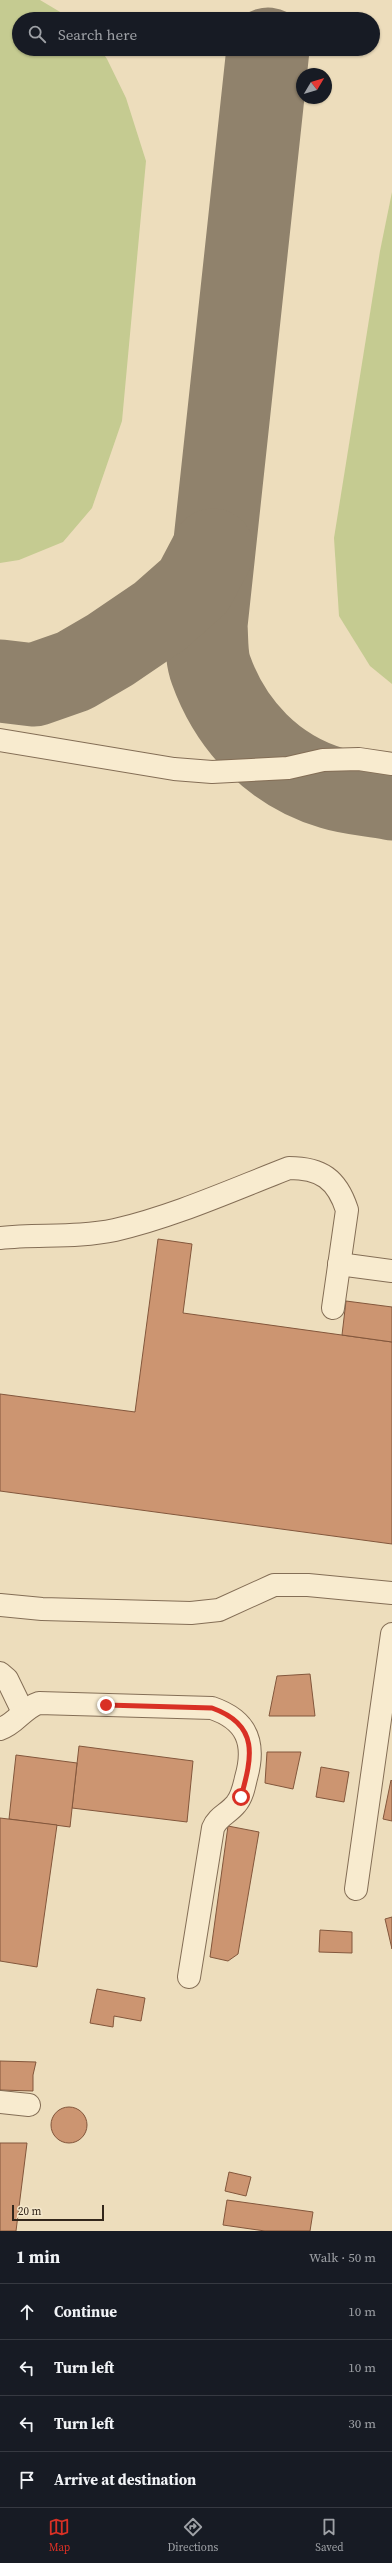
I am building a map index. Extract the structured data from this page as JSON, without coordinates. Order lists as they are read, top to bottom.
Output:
{
  "scale_bar": "20 m",
  "north": "top right",
  "page": {
    "search": "Search here",
    "scale": "20 m",
    "heading": ["1 min", "Walk · 50 m"],
    "list": [
      ["Continue", "10 m"],
      ["Turn left", "10 m"],
      ["Turn left", "30 m"],
      "Arrive at destination"
    ],
    "nav": ["Map", "Directions", "Saved"]
  }
}
